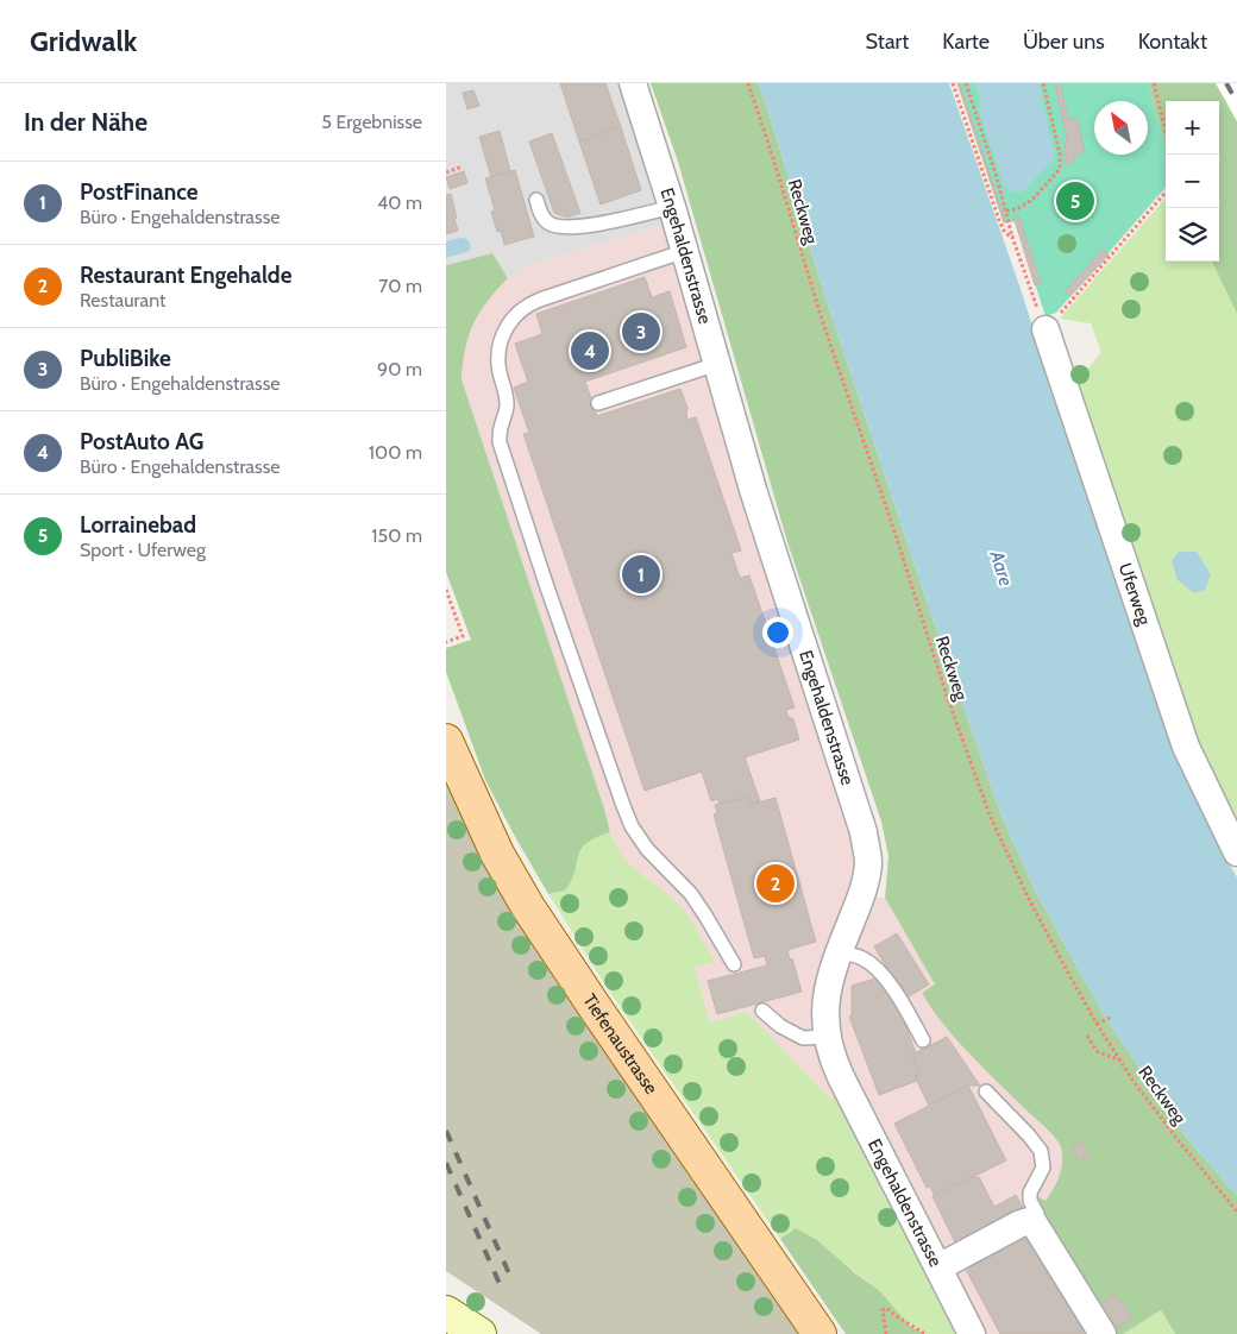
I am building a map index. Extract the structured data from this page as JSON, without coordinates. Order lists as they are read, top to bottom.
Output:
{
  "streets": {
    "main road": ["Tiefenaustrasse"],
    "street": ["Engehaldenstrasse", "Uferweg"],
    "path": ["Reckweg"]
  },
  "water": ["Aare"],
  "north": "top left",
  "page": {
    "header": "Gridwalk",
    "nav": [
      "Start",
      "Karte",
      "Über uns",
      "Kontakt"
    ],
    "heading": ["In der Nähe", "5 Ergebnisse"],
    "map_buttons": ["+", "−"],
    "list": [
      {
        "mark": "1",
        "name": "PostFinance",
        "note": "Büro · Engehaldenstrasse",
        "value": "40 m"
      },
      {
        "mark": "2",
        "name": "Restaurant Engehalde",
        "note": "Restaurant",
        "value": "70 m"
      },
      {
        "mark": "3",
        "name": "PubliBike",
        "note": "Büro · Engehaldenstrasse",
        "value": "90 m"
      },
      {
        "mark": "4",
        "name": "PostAuto AG",
        "note": "Büro · Engehaldenstrasse",
        "value": "100 m"
      },
      {
        "mark": "5",
        "name": "Lorrainebad",
        "note": "Sport · Uferweg",
        "value": "150 m"
      }
    ],
    "pins": [
      "5",
      "3",
      "4",
      "1",
      "2"
    ]
  }
}
